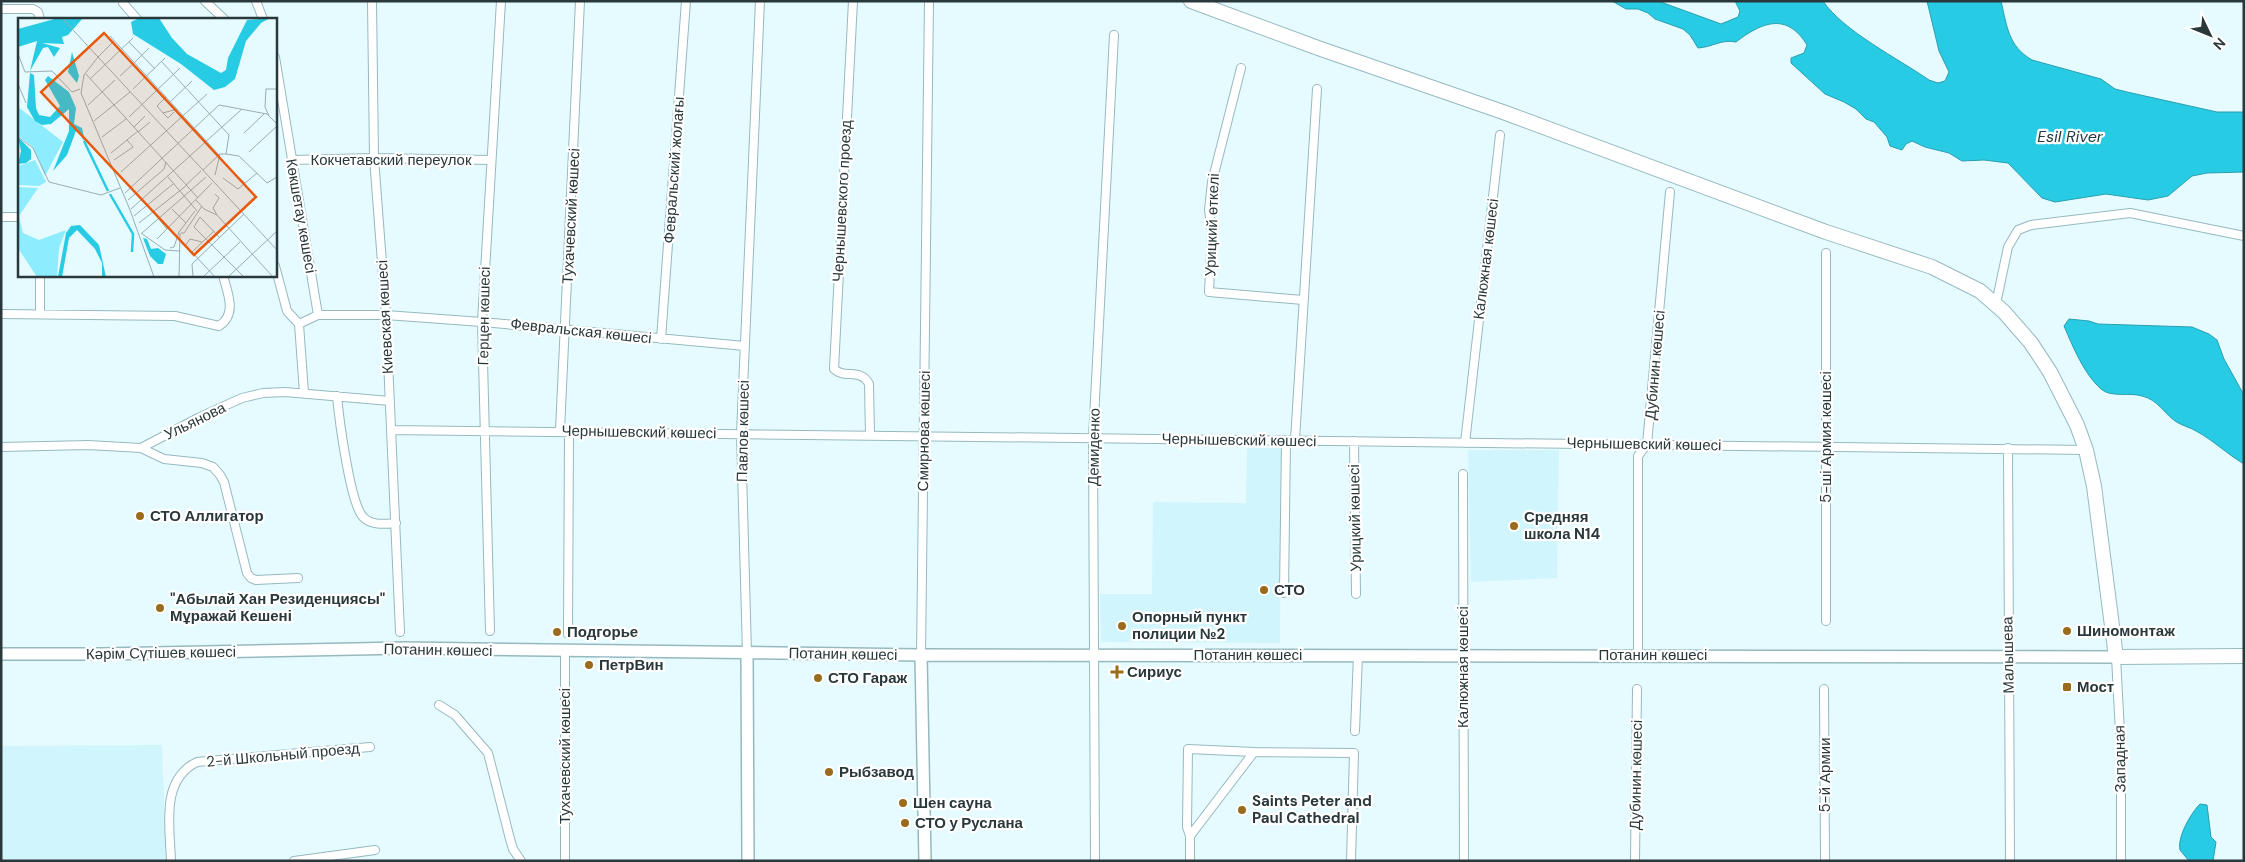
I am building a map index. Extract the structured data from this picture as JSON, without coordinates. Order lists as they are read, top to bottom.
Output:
{
  "streets": {
    "main road": [
      "Павлов көшесі",
      "Смирнова көшесі",
      "Потанин көшесі",
      "Кәрім Сүтішев көшесі"
    ],
    "street": [
      "Кокчетавский переулок",
      "Февральский жолағы",
      "Чернышевского проезд",
      "Көкшетау көшесі",
      "Тухачевский көшесі",
      "Урицкий өткелі",
      "Калюжная көшесі",
      "Герцен көшесі",
      "Киевская көшесі",
      "Февральская көшесі",
      "Дубинин көшесі",
      "Ульянова",
      "Чернышевский көшесі",
      "5-ші Армия көшесі",
      "Демиденко",
      "Урицкий көшесі",
      "Малышева",
      "2-й Школьный проезд",
      "Западная",
      "5-й Армии"
    ]
  },
  "crossings": [
    ["Кокчетавский переулок", "Көкшетау көшесі"],
    ["Кокчетавский переулок", "Герцен көшесі"],
    ["Кокчетавский переулок", "Киевская көшесі"],
    ["Февральский жолағы", "Февральская көшесі"],
    ["Чернышевского проезд", "Чернышевский көшесі"],
    ["Көкшетау көшесі", "Февральская көшесі"],
    ["Тухачевский көшесі", "Февральская көшесі"],
    ["Тухачевский көшесі", "Чернышевский көшесі"],
    ["Тухачевский көшесі", "Потанин көшесі"],
    ["Калюжная көшесі", "Чернышевский көшесі"],
    ["Калюжная көшесі", "Потанин көшесі"],
    ["Герцен көшесі", "Февральская көшесі"],
    ["Герцен көшесі", "Чернышевский көшесі"],
    ["Киевская көшесі", "Февральская көшесі"],
    ["Киевская көшесі", "Ульянова"],
    ["Киевская көшесі", "Чернышевский көшесі"],
    ["Февральская көшесі", "Павлов көшесі"],
    ["Дубинин көшесі", "Чернышевский көшесі"],
    ["Дубинин көшесі", "Потанин көшесі"],
    ["Павлов көшесі", "Чернышевский көшесі"],
    ["Павлов көшесі", "Потанин көшесі"],
    ["Смирнова көшесі", "Чернышевский көшесі"],
    ["Смирнова көшесі", "Потанин көшесі"],
    ["Чернышевский көшесі", "5-ші Армия көшесі"],
    ["Чернышевский көшесі", "Демиденко"],
    ["Чернышевский көшесі", "Урицкий көшесі"],
    ["Чернышевский көшесі", "Малышева"],
    ["Демиденко", "Потанин көшесі"],
    ["Потанин көшесі", "Кәрім Сүтішев көшесі"],
    ["Потанин көшесі", "Малышева"],
    ["Потанин көшесі", "Западная"]
  ],
  "water": ["Esil River"],
  "places": {
    "other": [
      "СТО Аллигатор",
      "Средняя школа N14",
      "СТО",
      "\"Абылай Хан Резиденциясы\" Мұражай Кешені",
      "Опорный пункт полиции №2",
      "Шиномонтаж",
      "Подгорье",
      "ПетрВин",
      "СТО Гараж",
      "Рыбзавод",
      "Шен сауна",
      "Saints Peter and Paul Cathedral",
      "СТО у Руслана"
    ],
    "health": ["Сириус"],
    "transit": ["Мост"]
  },
  "north": "bottom right"
}
